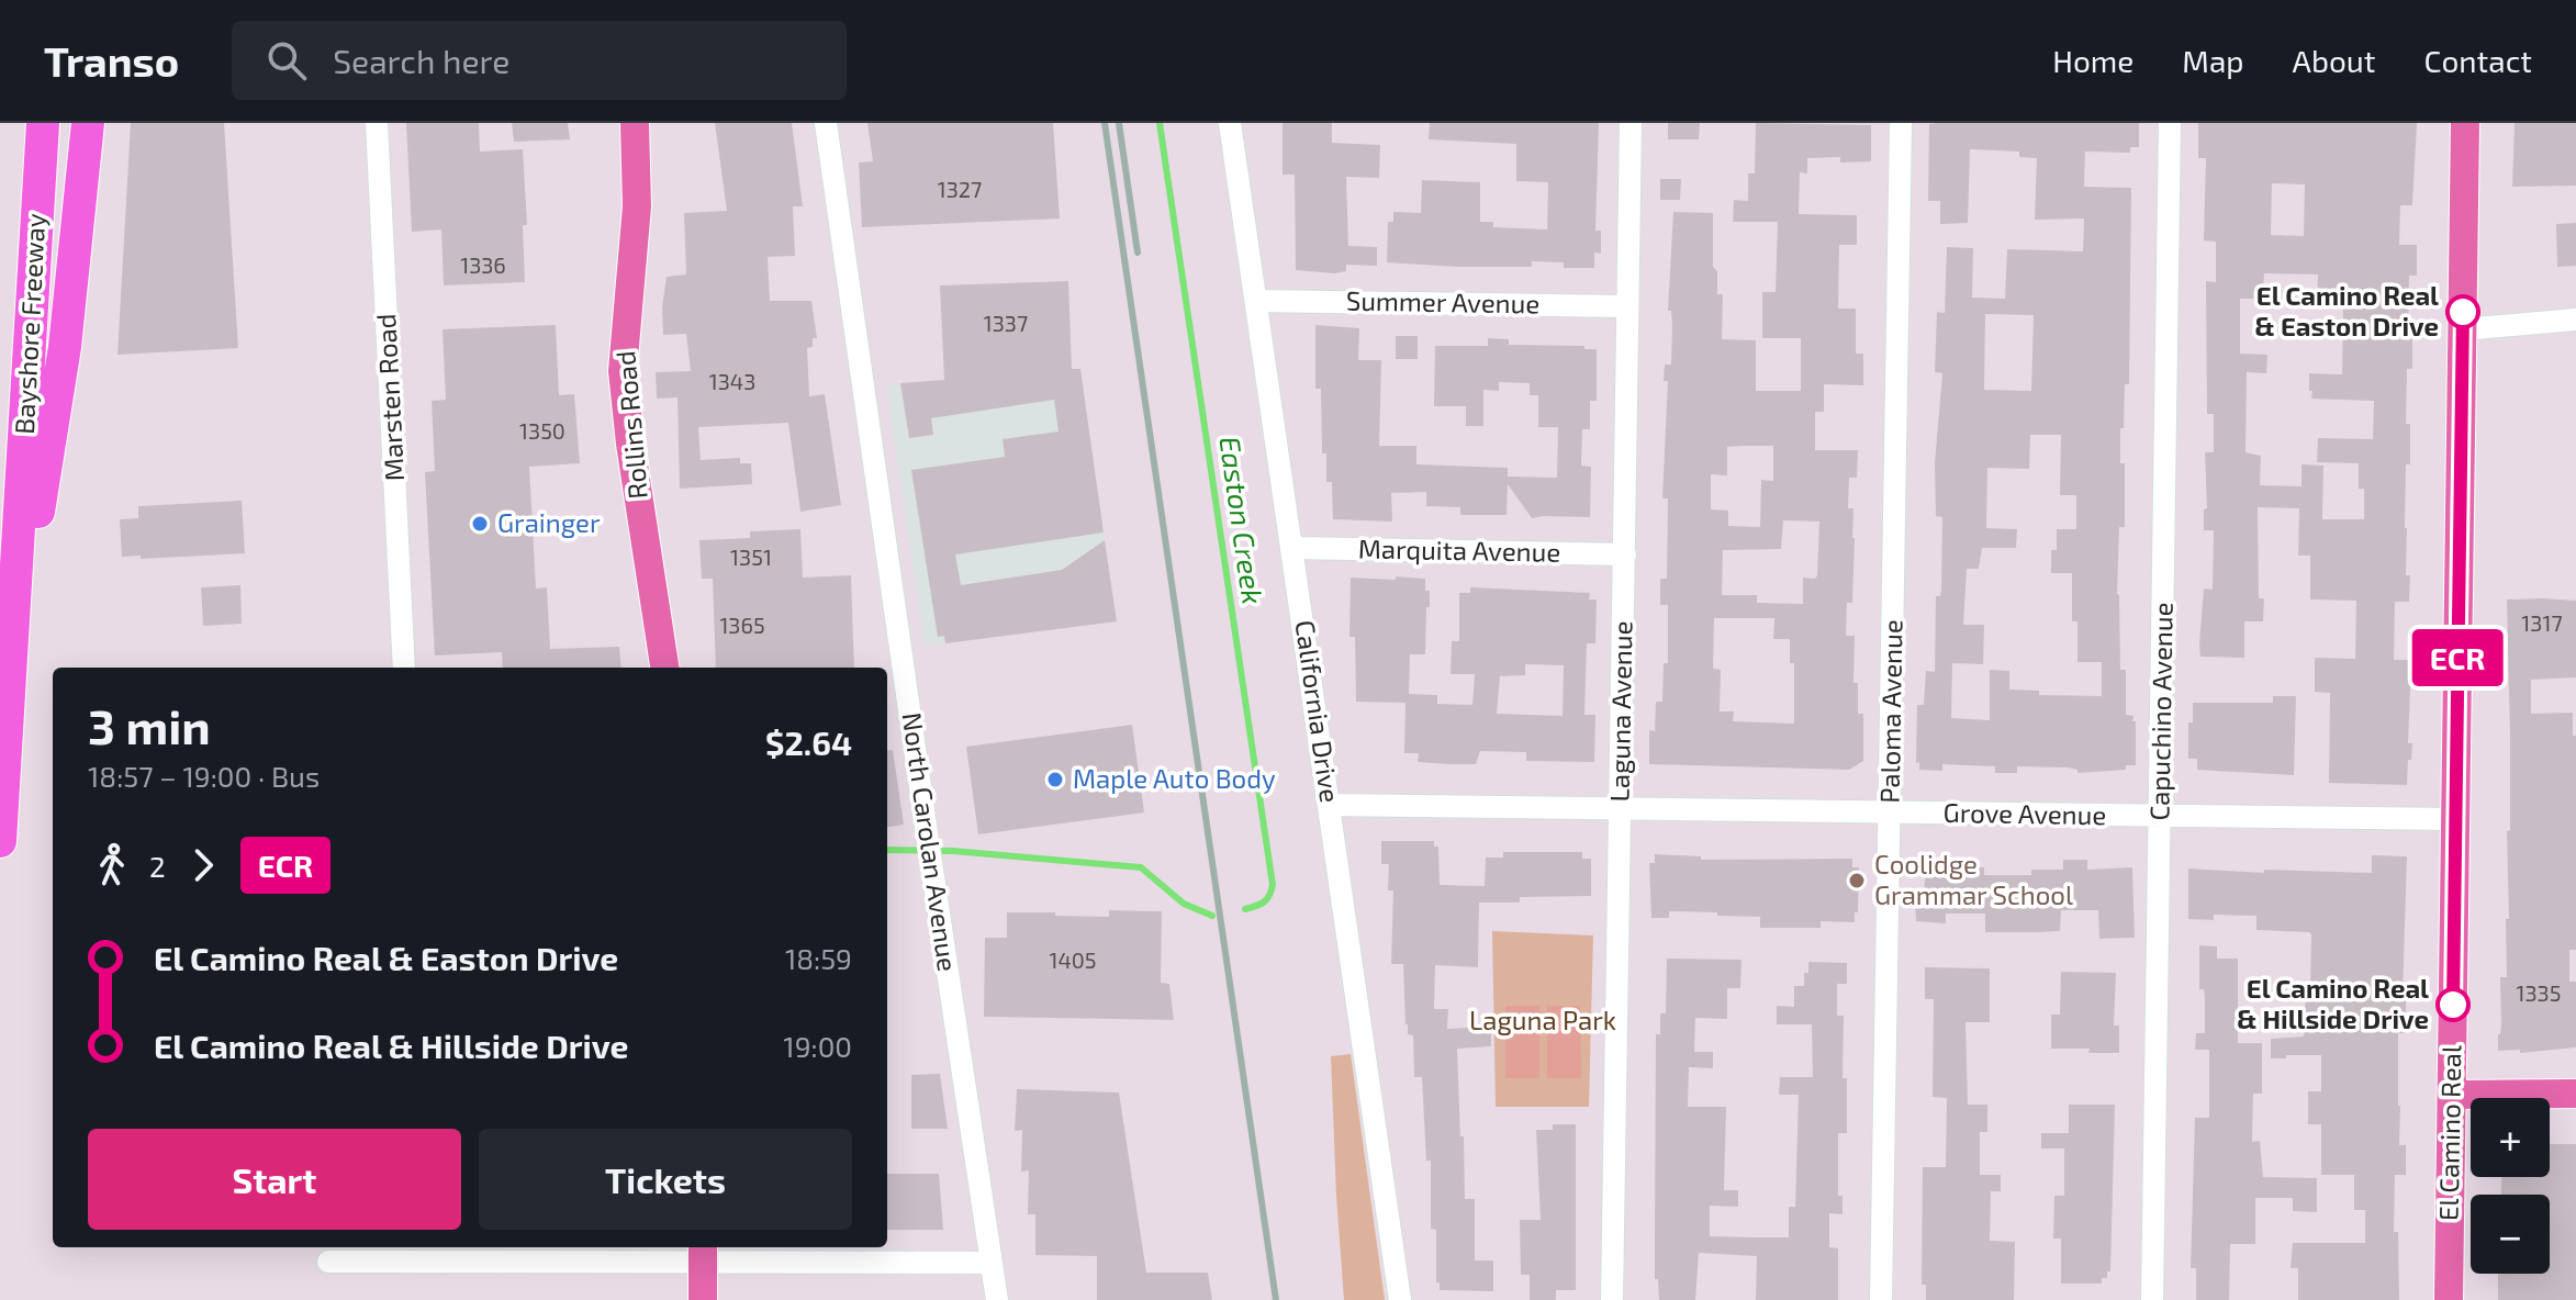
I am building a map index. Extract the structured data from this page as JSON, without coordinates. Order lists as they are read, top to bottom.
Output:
{
  "streets": {
    "highway": ["Bayshore Freeway"],
    "main road": ["Rollins Road", "El Camino Real"],
    "street": [
      "Summer Avenue",
      "Marsten Road",
      "Marquita Avenue",
      "California Drive",
      "Laguna Avenue",
      "Paloma Avenue",
      "Capuchino Avenue",
      "Grove Avenue",
      "North Carolan Avenue"
    ]
  },
  "crossings": [
    ["Summer Avenue", "California Drive"],
    ["Summer Avenue", "Laguna Avenue"],
    ["Marquita Avenue", "California Drive"],
    ["Marquita Avenue", "Laguna Avenue"],
    ["California Drive", "Grove Avenue"],
    ["Laguna Avenue", "Grove Avenue"],
    ["Paloma Avenue", "Grove Avenue"],
    ["Capuchino Avenue", "Grove Avenue"],
    ["Grove Avenue", "El Camino Real"]
  ],
  "water": ["Easton Creek"],
  "parks": ["Laguna Park"],
  "places": [
    "El Camino Real & Easton Drive",
    "Grainger",
    "Maple Auto Body",
    "Coolidge Grammar School",
    "El Camino Real & Hillside Drive"
  ],
  "lines": ["bus line ECR"],
  "house_numbers": [
    "1327",
    "1336",
    "1337",
    "1343",
    "1350",
    "1351",
    "1317",
    "1365",
    "1405",
    "1335"
  ],
  "page": {
    "header": "Transo",
    "search": "Search here",
    "nav": [
      "Home",
      "Map",
      "About",
      "Contact"
    ],
    "on_map": "ECR",
    "heading": ["3 min", "18:57 – 19:00 · Bus", "$2.64"],
    "legs": ["2", "ECR"],
    "list": [
      {
        "name": "El Camino Real & Easton Drive",
        "value": "18:59"
      },
      {
        "name": "El Camino Real & Hillside Drive",
        "value": "19:00"
      }
    ],
    "map_buttons": ["+", "−"],
    "buttons": ["Start", "Tickets"]
  }
}
